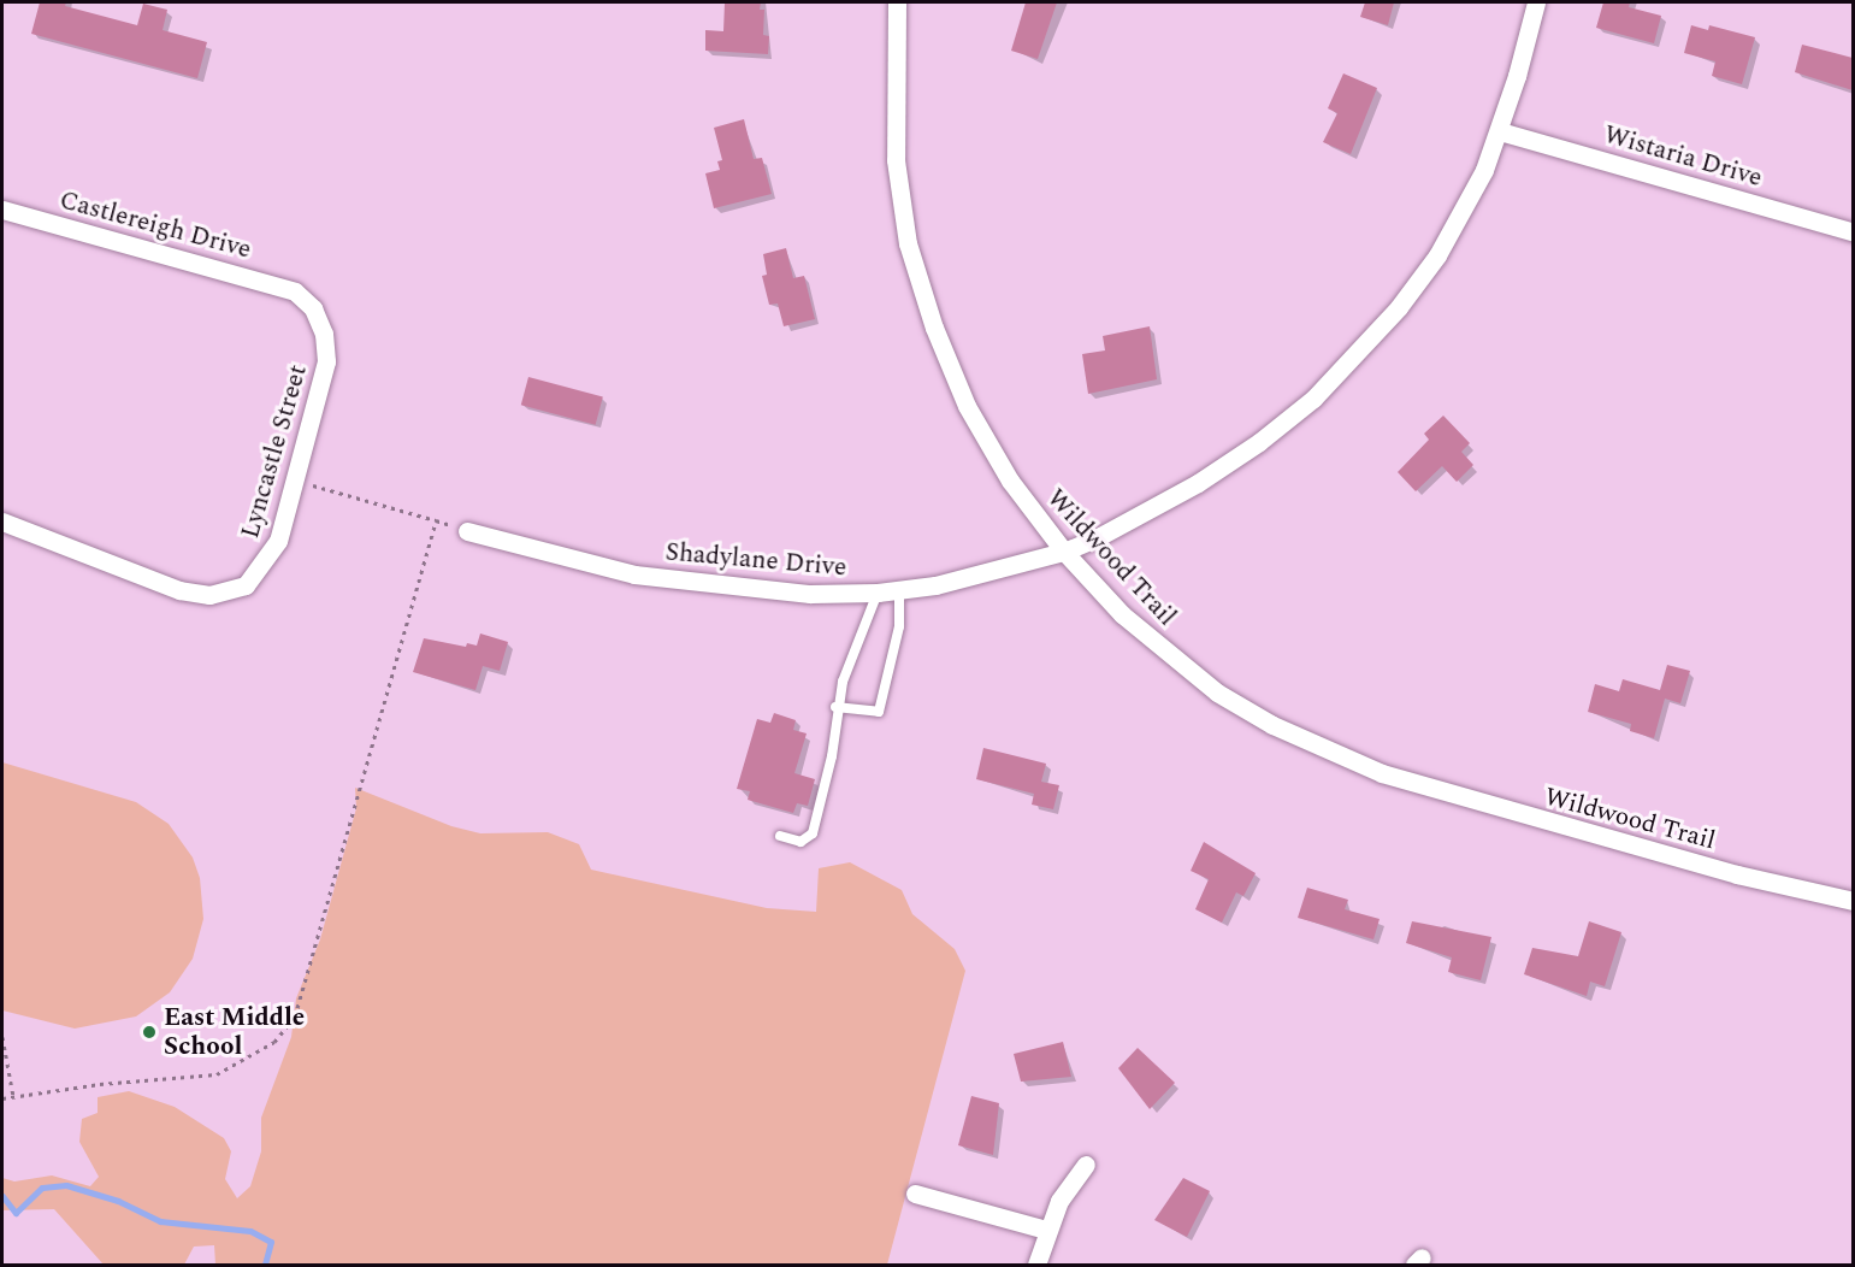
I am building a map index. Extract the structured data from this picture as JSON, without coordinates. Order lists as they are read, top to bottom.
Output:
{
  "streets": {
    "street": [
      "Wistaria Drive",
      "Castlereigh Drive",
      "Lyncastle Street",
      "Wildwood Trail",
      "Shadylane Drive"
    ]
  },
  "crossings": [
    ["Wistaria Drive", "Shadylane Drive"],
    ["Castlereigh Drive", "Lyncastle Street"],
    ["Wildwood Trail", "Shadylane Drive"]
  ],
  "places": ["East Middle School"]
}
